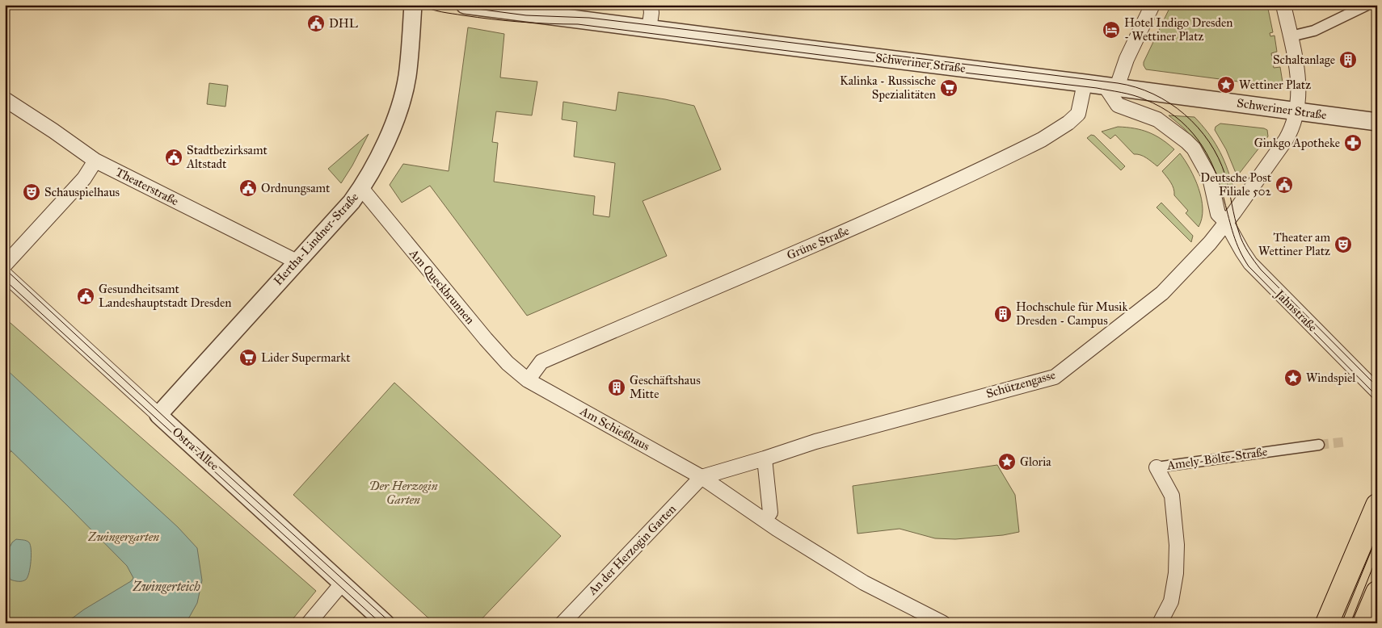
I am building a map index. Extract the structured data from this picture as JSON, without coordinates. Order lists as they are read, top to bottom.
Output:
{
  "streets": {
    "street": [
      "Schweriner Straße",
      "Theaterstraße",
      "Hertha-Lindner-Straße",
      "Grüne Straße",
      "Am Queckbrunnen",
      "Jahnstraße",
      "Schützengasse",
      "Am Schießhaus",
      "Ostra-Allee",
      "Amely-Bölte-Straße",
      "An der Herzogin Garten"
    ]
  },
  "crossings": [
    ["Schweriner Straße", "Grüne Straße"],
    ["Theaterstraße", "Hertha-Lindner-Straße"],
    ["Hertha-Lindner-Straße", "Am Queckbrunnen"],
    ["Hertha-Lindner-Straße", "Ostra-Allee"],
    ["Grüne Straße", "Am Queckbrunnen"],
    ["Grüne Straße", "Am Schießhaus"],
    ["Am Queckbrunnen", "Am Schießhaus"],
    ["Jahnstraße", "Schützengasse"],
    ["Am Schießhaus", "An der Herzogin Garten"]
  ],
  "water": ["Zwingerteich"],
  "parks": ["Der Herzogin Garten", "Zwingergarten"],
  "places": {
    "public building": [
      "DHL",
      "Stadtbezirksamt Altstadt",
      "Deutsche Post Filiale 502",
      "Ordnungsamt",
      "Gesundheitsamt Landeshauptstadt Dresden"
    ],
    "hotel": ["Hotel Indigo Dresden - Wettiner Platz"],
    "building": ["Schaltanlage", "Hochschule für Musik Dresden - Campus", "Geschäftshaus Mitte"],
    "place": ["Wettiner Platz", "Windspiel", "Gloria"],
    "supermarket": ["Kalinka - Russische Spezialitäten", "Lider Supermarkt"],
    "pharmacy": ["Ginkgo Apotheke"],
    "theatre": ["Schauspielhaus", "Theater am Wettiner Platz"]
  }
}
